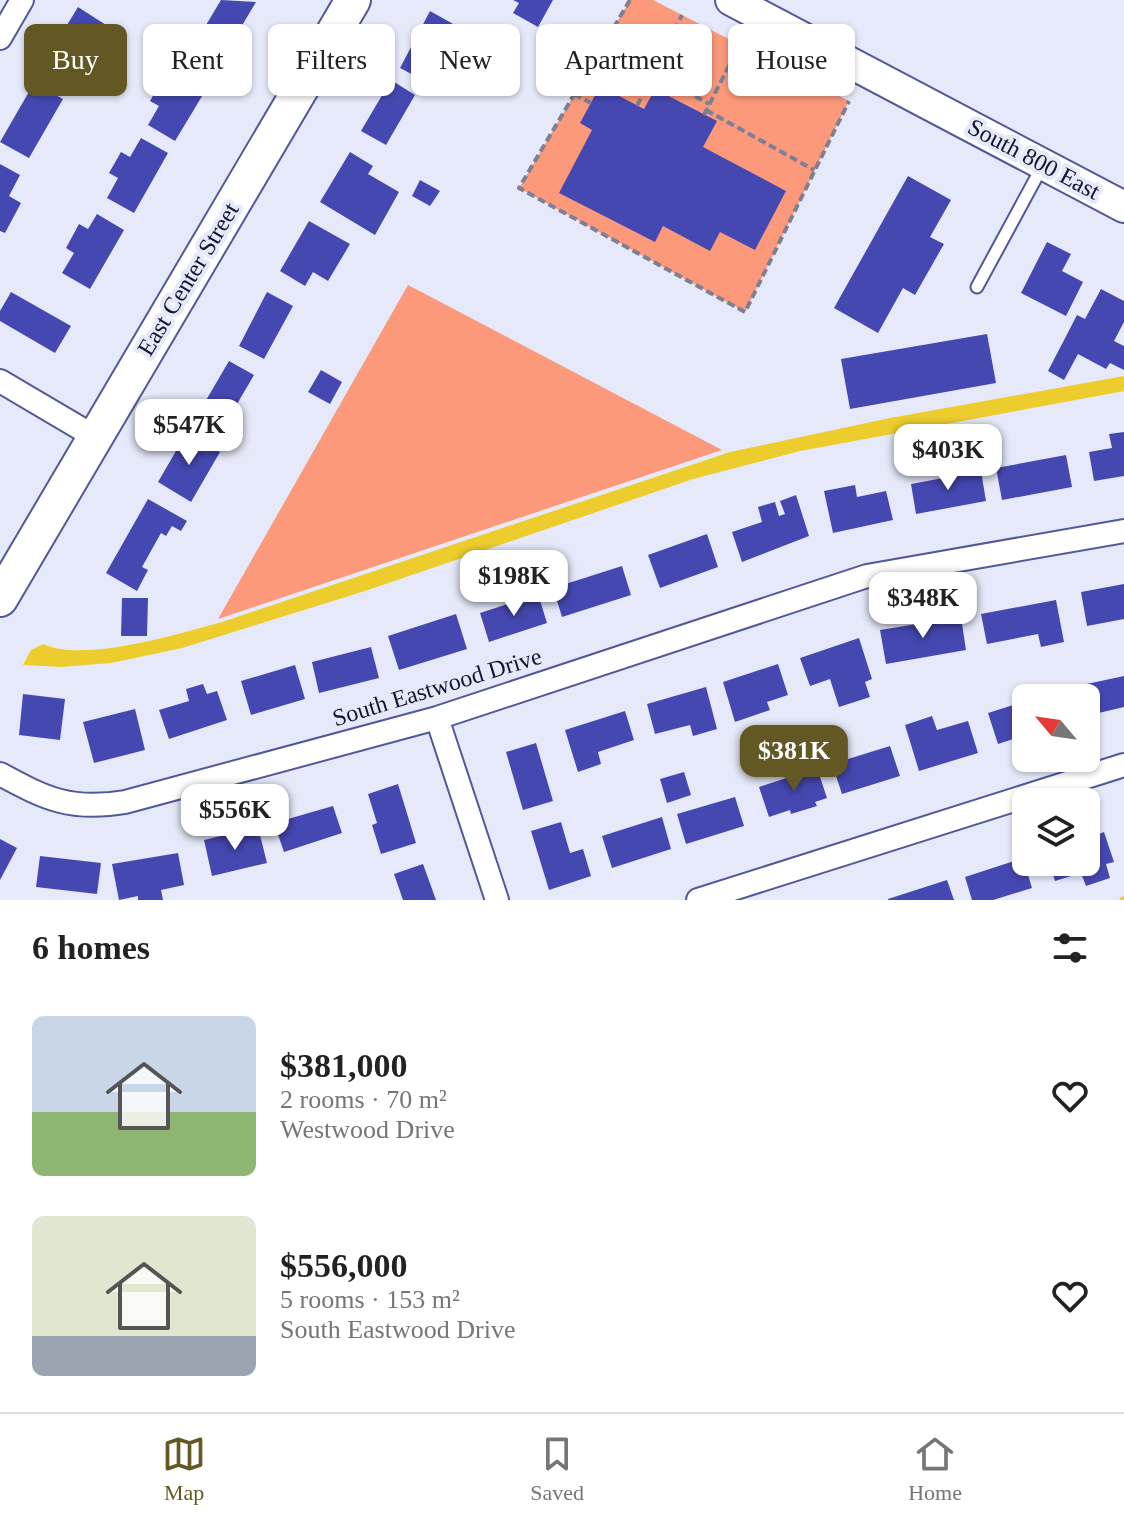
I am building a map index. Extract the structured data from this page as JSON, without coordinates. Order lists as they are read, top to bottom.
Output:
{
  "streets": {
    "main road": ["South 800 East", "East Center Street"],
    "street": ["South Eastwood Drive"]
  },
  "north": "top left",
  "page": {
    "chip": [
      "Buy",
      "Rent",
      "Filters",
      "New",
      "Apartment",
      "House"
    ],
    "price": [
      "$547K",
      "$403K",
      "$198K",
      "$348K",
      "$381K",
      "$556K"
    ],
    "heading": "6 homes",
    "list": [
      {
        "name": "$381,000",
        "note": "2 rooms · 70 m² · Westwood Drive"
      },
      {
        "name": "$556,000",
        "note": "5 rooms · 153 m² · South Eastwood Drive"
      }
    ],
    "tabs": ["Map", "Saved", "Home"]
  }
}
